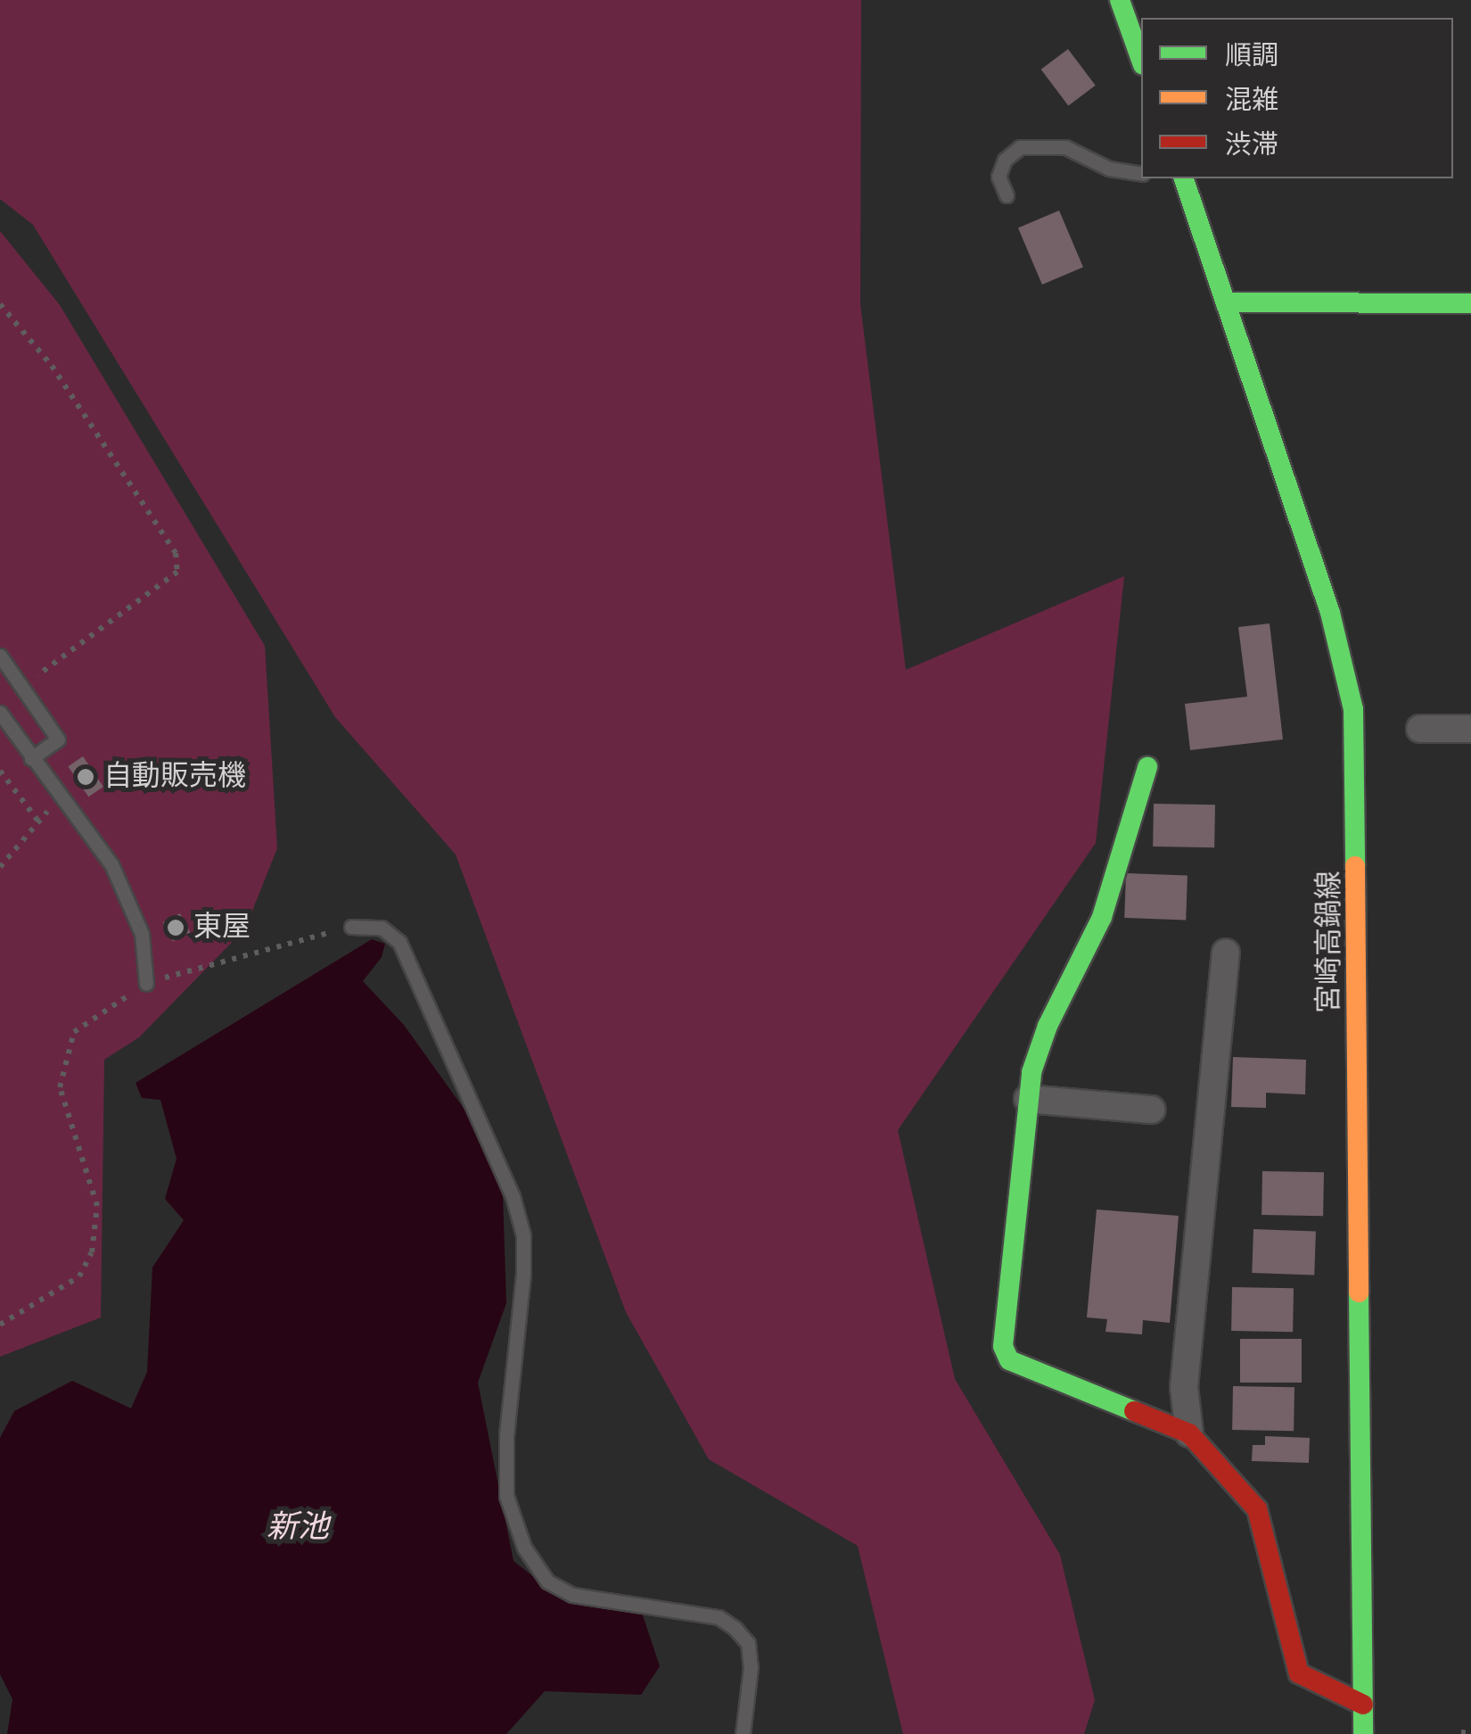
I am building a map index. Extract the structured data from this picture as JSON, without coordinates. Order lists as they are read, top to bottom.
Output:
{
  "streets": {
    "main road": ["宮崎高鍋線"]
  },
  "water": ["新池"],
  "places": ["自動販売機", "東屋"],
  "legend": ["順調", "混雑", "渋滞"]
}
